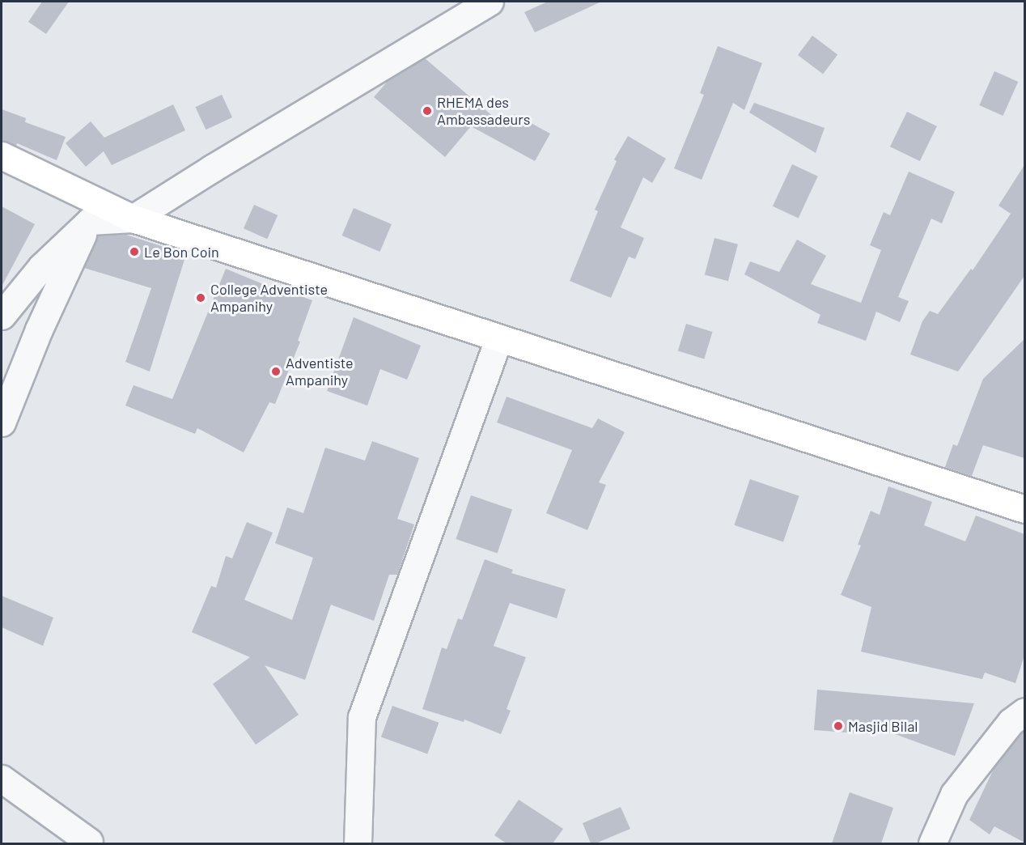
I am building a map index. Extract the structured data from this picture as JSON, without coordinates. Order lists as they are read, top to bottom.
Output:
{
  "places": [
    "RHEMA des Ambassadeurs",
    "Le Bon Coin",
    "College Adventiste Ampanihy",
    "Adventiste Ampanihy",
    "Masjid Bilal"
  ]
}
